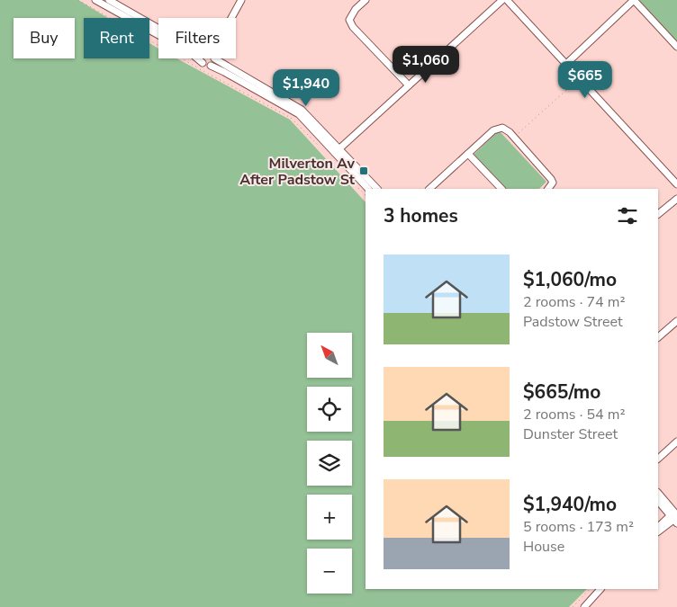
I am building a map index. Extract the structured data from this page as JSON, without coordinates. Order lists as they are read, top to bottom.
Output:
{
  "places": {
    "transit": ["Milverton Av After Padstow St"]
  },
  "north": "top left",
  "page": {
    "chip": ["Buy", "Rent", "Filters"],
    "price": ["$1,060", "$665", "$1,940"],
    "heading": "3 homes",
    "list": [
      {
        "name": "$1,060/mo",
        "note": "2 rooms · 74 m² · Padstow Street"
      },
      {
        "name": "$665/mo",
        "note": "2 rooms · 54 m² · Dunster Street"
      },
      {
        "name": "$1,940/mo",
        "note": "5 rooms · 173 m² · House"
      }
    ],
    "map_buttons": ["+", "−"]
  }
}
